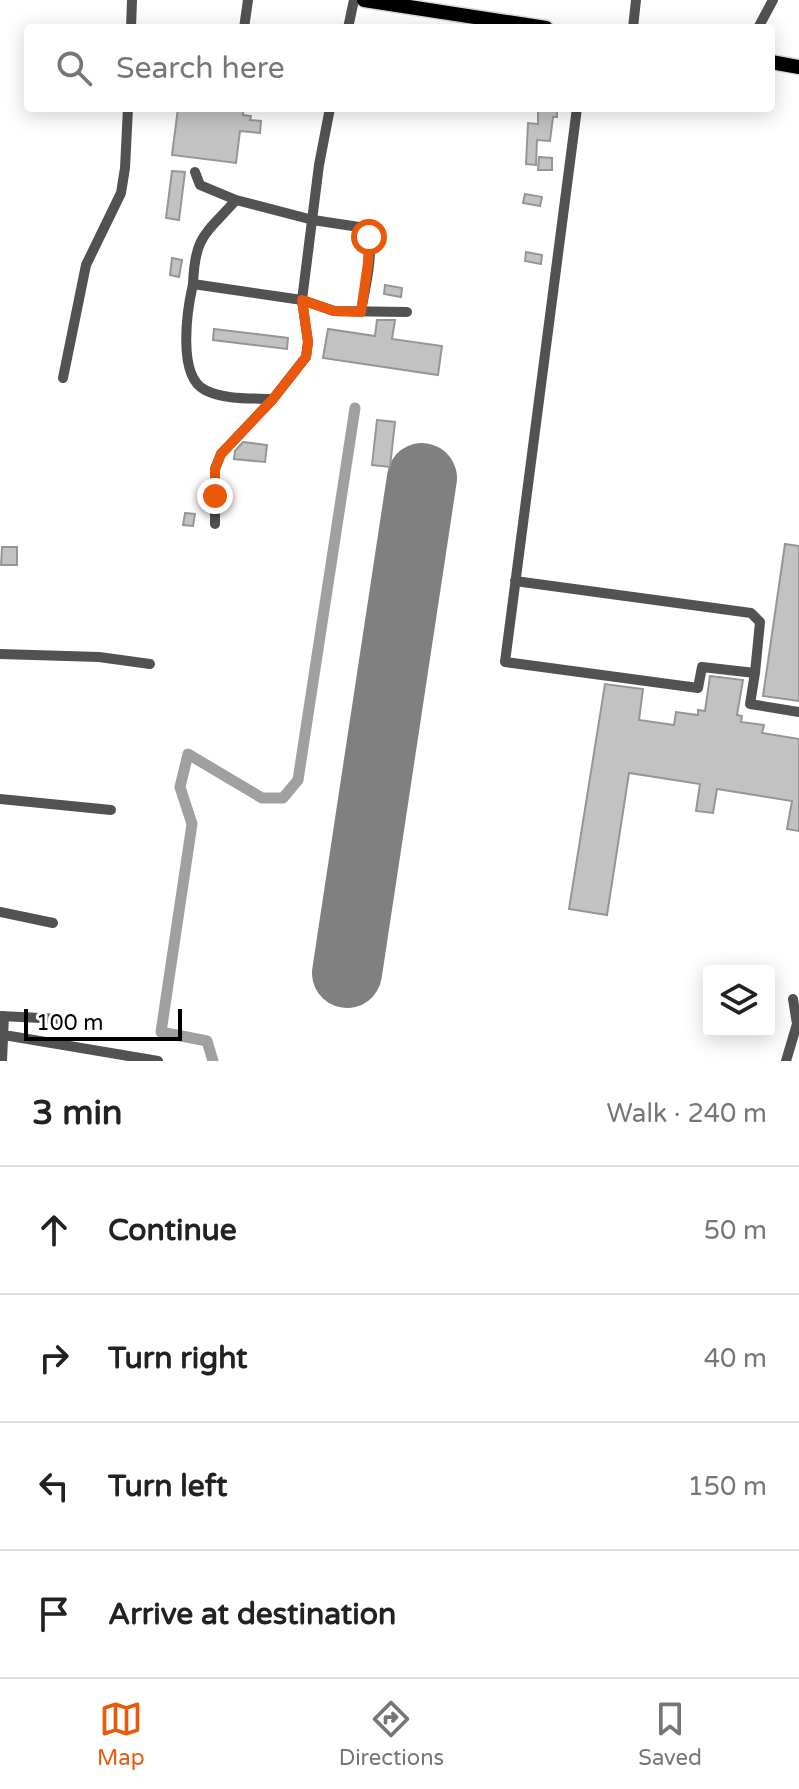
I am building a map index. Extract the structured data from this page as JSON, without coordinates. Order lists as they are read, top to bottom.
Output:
{
  "scale_bar": "100 m",
  "page": {
    "search": "Search here",
    "scale": "100 m",
    "heading": ["3 min", "Walk · 240 m"],
    "list": [
      ["Continue", "50 m"],
      ["Turn right", "40 m"],
      ["Turn left", "150 m"],
      "Arrive at destination"
    ],
    "nav": ["Map", "Directions", "Saved"]
  }
}
